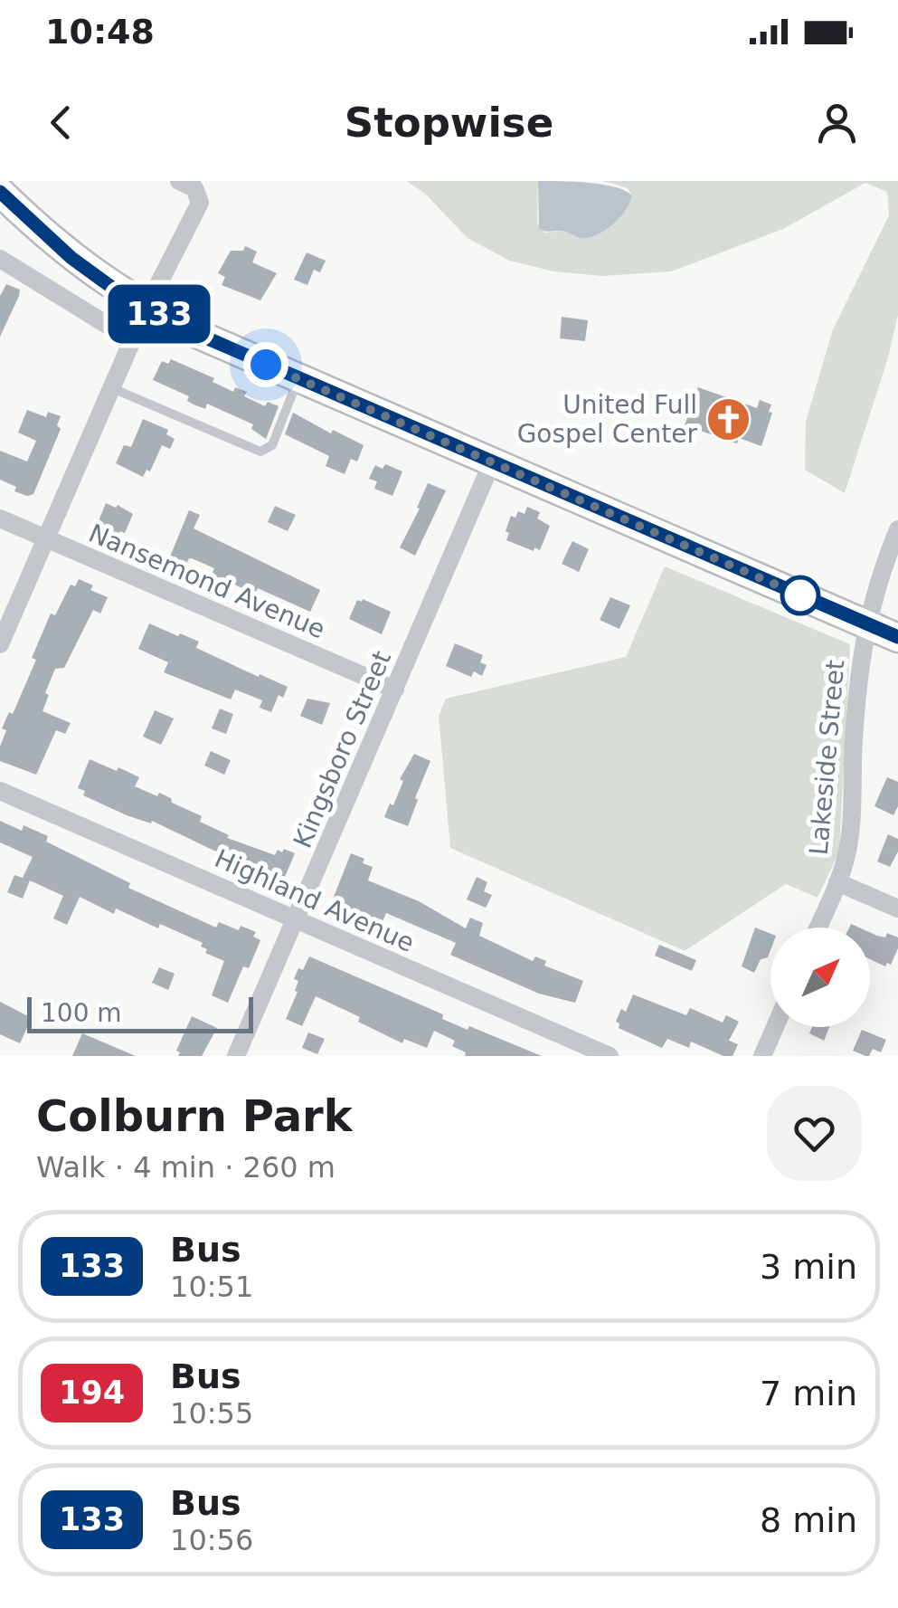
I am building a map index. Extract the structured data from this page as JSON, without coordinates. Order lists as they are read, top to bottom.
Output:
{
  "streets": {
    "street": [
      "Nansemond Avenue",
      "Kingsboro Street",
      "Lakeside Street",
      "Highland Avenue"
    ]
  },
  "crossings": [
    ["Nansemond Avenue", "Kingsboro Street"],
    ["Kingsboro Street", "Highland Avenue"]
  ],
  "places": {
    "church": ["United Full Gospel Center"]
  },
  "lines": ["bus line 133"],
  "scale_bar": "100 m",
  "north": "top right",
  "page": {
    "status": "10:48",
    "header": "Stopwise",
    "on_map": "133",
    "scale": "100 m",
    "heading": ["Colburn Park", "Walk · 4 min · 260 m"],
    "list": [
      {
        "mark": "133",
        "name": "Bus",
        "note": "10:51",
        "value": "3 min"
      },
      {
        "mark": "194",
        "name": "Bus",
        "note": "10:55",
        "value": "7 min"
      },
      {
        "mark": "133",
        "name": "Bus",
        "note": "10:56",
        "value": "8 min"
      }
    ]
  }
}
